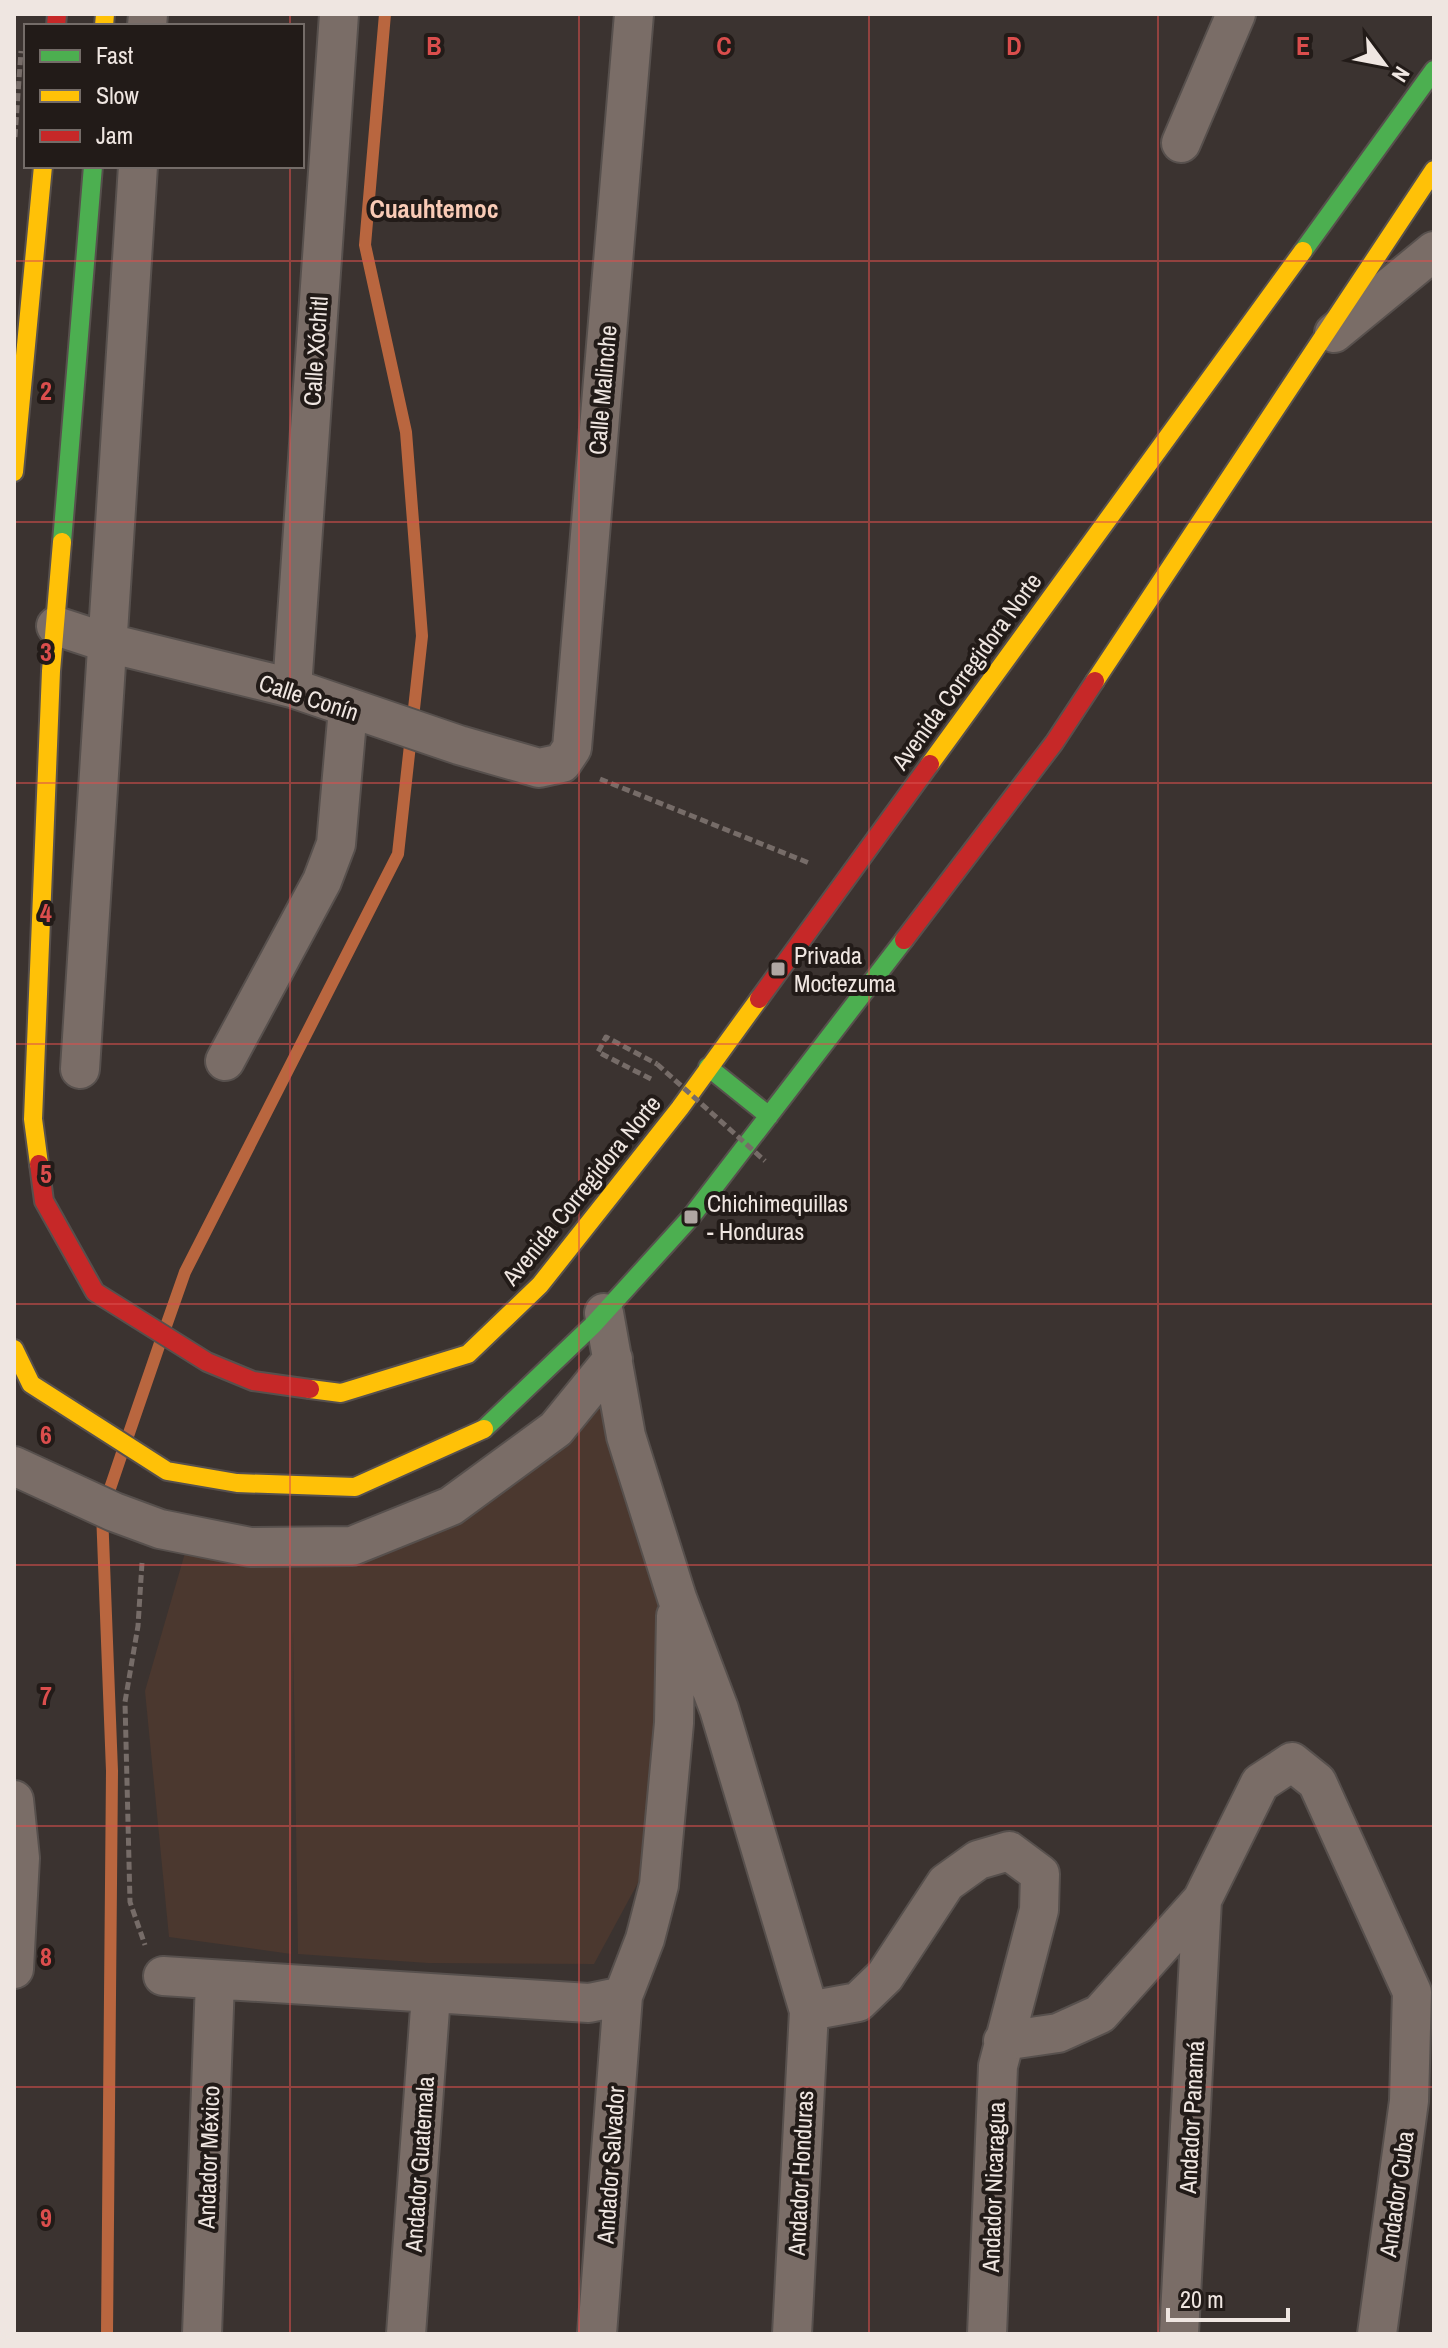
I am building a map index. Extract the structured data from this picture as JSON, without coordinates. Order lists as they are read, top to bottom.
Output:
{
  "streets": {
    "main road": ["Avenida Corregidora Norte"],
    "street": [
      "Calle Xóchitl",
      "Calle Malinche",
      "Calle Conín",
      "Andador Panamá",
      "Andador México",
      "Andador Guatemala",
      "Andador Salvador",
      "Andador Honduras",
      "Andador Nicaragua",
      "Andador Cuba"
    ]
  },
  "crossings": [
    ["Calle Xóchitl", "Calle Conín"],
    ["Calle Malinche", "Calle Conín"],
    ["Avenida Corregidora Norte", "Calle Conín"],
    ["Andador Panamá", "Andador Cuba"],
    ["Andador Salvador", "Andador Honduras"],
    ["Andador Honduras", "Andador Nicaragua"]
  ],
  "districts": ["Cuauhtemoc"],
  "places": {
    "transit": ["Privada Moctezuma", "Chichimequillas - Honduras"]
  },
  "legend": ["Fast", "Slow", "Jam"],
  "scale_bar": "20 m",
  "north": "bottom right",
  "grid": {
    "columns": [
      "B",
      "C",
      "D",
      "E"
    ],
    "rows": [
      "2",
      "3",
      "4",
      "5",
      "6",
      "7",
      "8",
      "9"
    ]
  }
}
